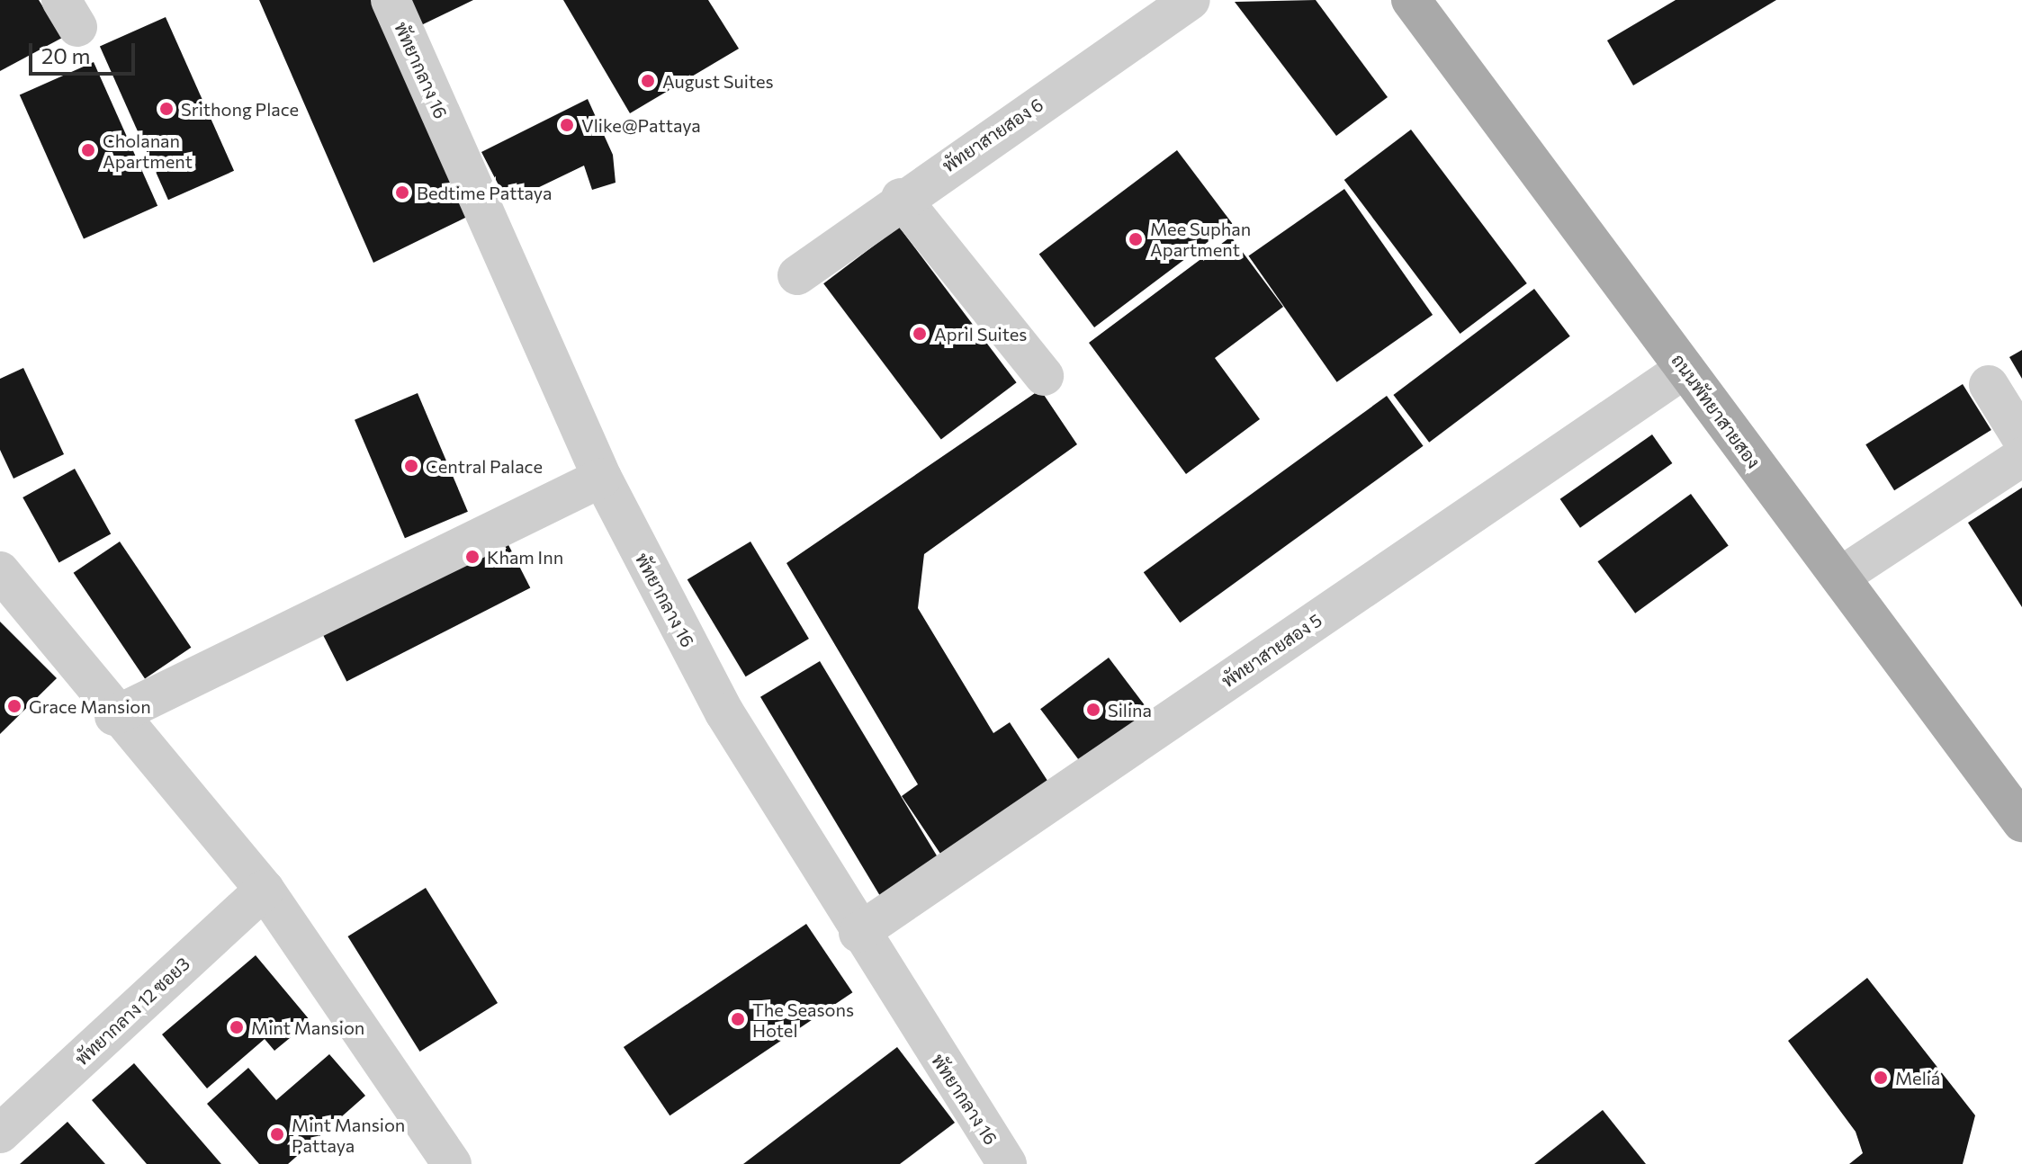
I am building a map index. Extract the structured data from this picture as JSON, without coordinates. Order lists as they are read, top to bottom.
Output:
{
  "streets": {
    "main road": ["ถนนพัทยาสายสอง"],
    "street": [
      "พัทยากลาง 16",
      "พัทยาสายสอง 6",
      "พัทยาสายสอง 5",
      "พัทยากลาง 12 ซอย3"
    ]
  },
  "crossings": [
    ["พัทยากลาง 16", "พัทยาสายสอง 5"],
    ["ถนนพัทยาสายสอง", "พัทยาสายสอง 5"]
  ],
  "places": [
    "August Suites",
    "Srithong Place",
    "Vlike@Pattaya",
    "Cholanan Apartment",
    "Bedtime Pattaya",
    "Mee Suphan Apartment",
    "April Suites",
    "Central Palace",
    "Kham Inn",
    "Grace Mansion",
    "Silina",
    "The Seasons Hotel",
    "Mint Mansion",
    "Meliá",
    "Mint Mansion Pattaya"
  ],
  "scale_bar": "20 m"
}
